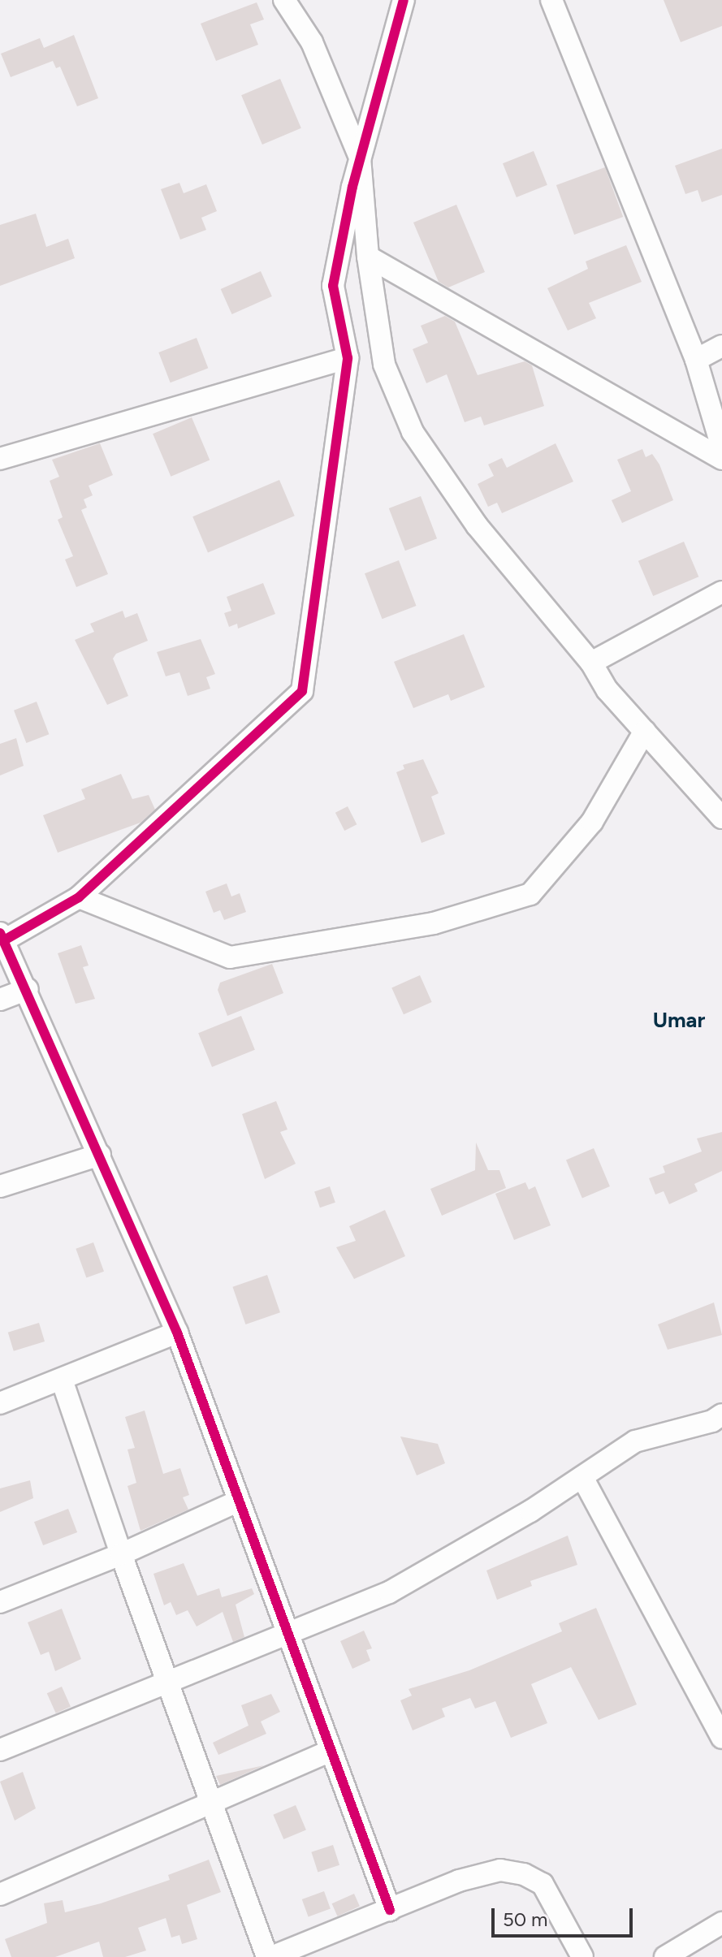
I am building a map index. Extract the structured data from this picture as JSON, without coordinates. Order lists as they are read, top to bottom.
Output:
{
  "districts": ["Umar"],
  "scale_bar": "50 m"
}
